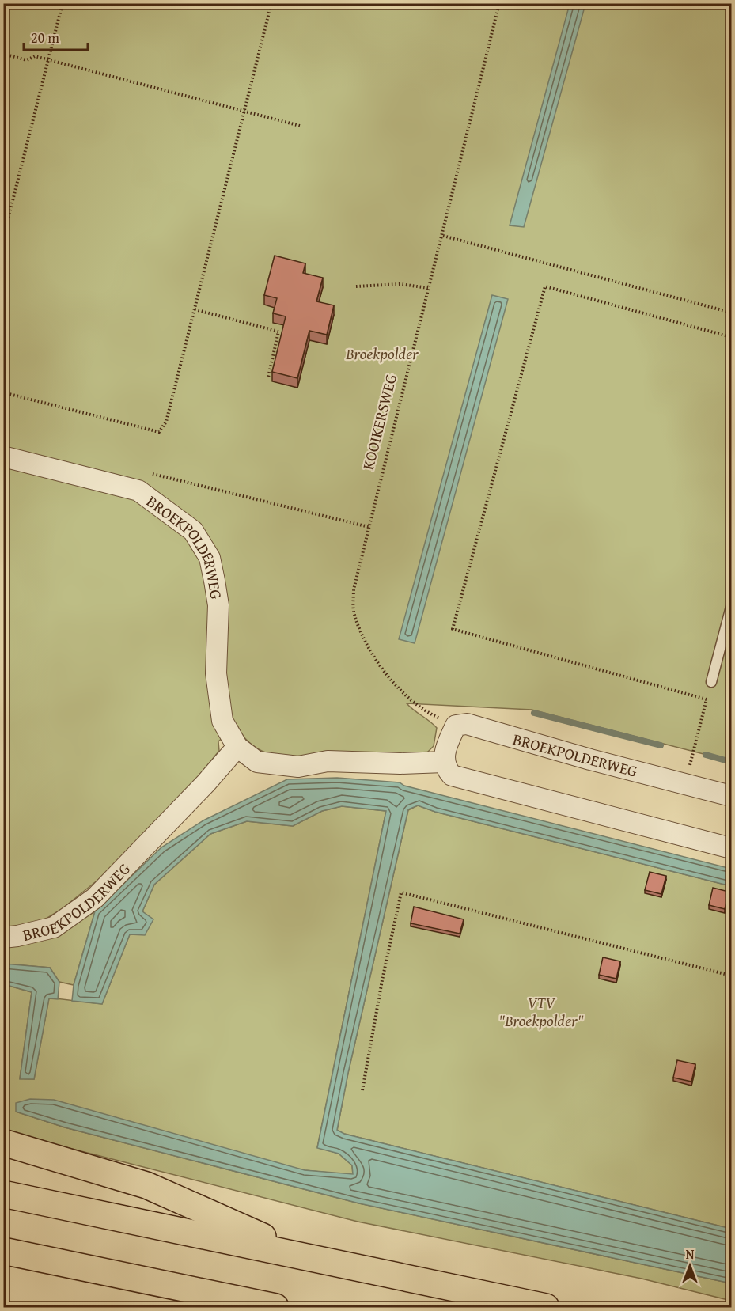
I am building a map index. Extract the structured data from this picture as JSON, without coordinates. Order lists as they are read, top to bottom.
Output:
{
  "streets": {
    "street": ["BROEKPOLDERWEG"],
    "path": ["KOOIKERSWEG"]
  },
  "crossings": [
    ["KOOIKERSWEG", "BROEKPOLDERWEG"]
  ],
  "parks": ["Broekpolder", "VTV \"Broekpolder\""],
  "scale_bar": "20 m",
  "north": "top"
}
